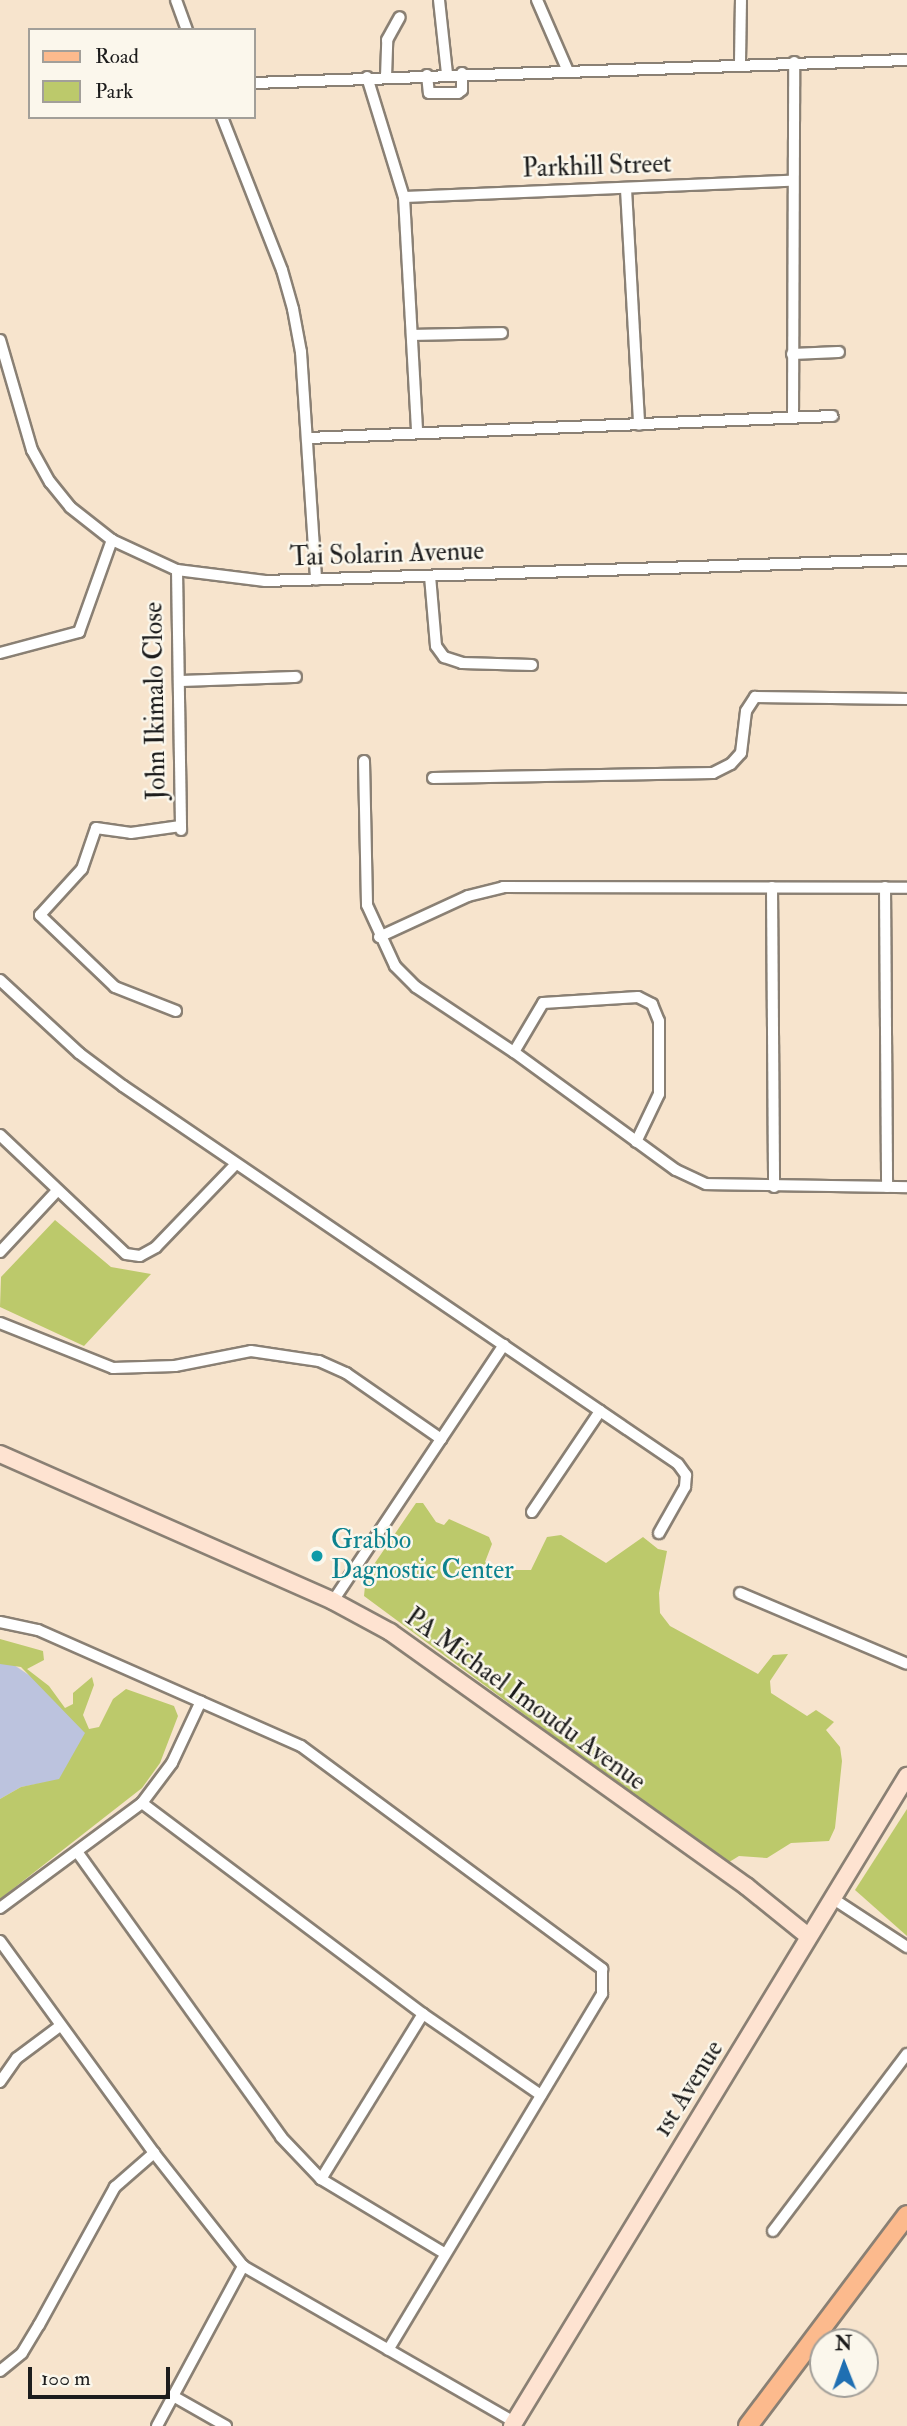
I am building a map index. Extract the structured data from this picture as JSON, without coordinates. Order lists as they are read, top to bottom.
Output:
{
  "streets": {
    "street": [
      "Parkhill Street",
      "Tai Solarin Avenue",
      "John Ikimalo Close",
      "PA Michael Imoudu Avenue",
      "1st Avenue"
    ]
  },
  "crossings": [
    ["Tai Solarin Avenue", "John Ikimalo Close"],
    ["PA Michael Imoudu Avenue", "1st Avenue"]
  ],
  "places": ["Grabbo Dagnostic Center"],
  "legend": ["Road", "Park"],
  "scale_bar": "100 m",
  "north": "top"
}
